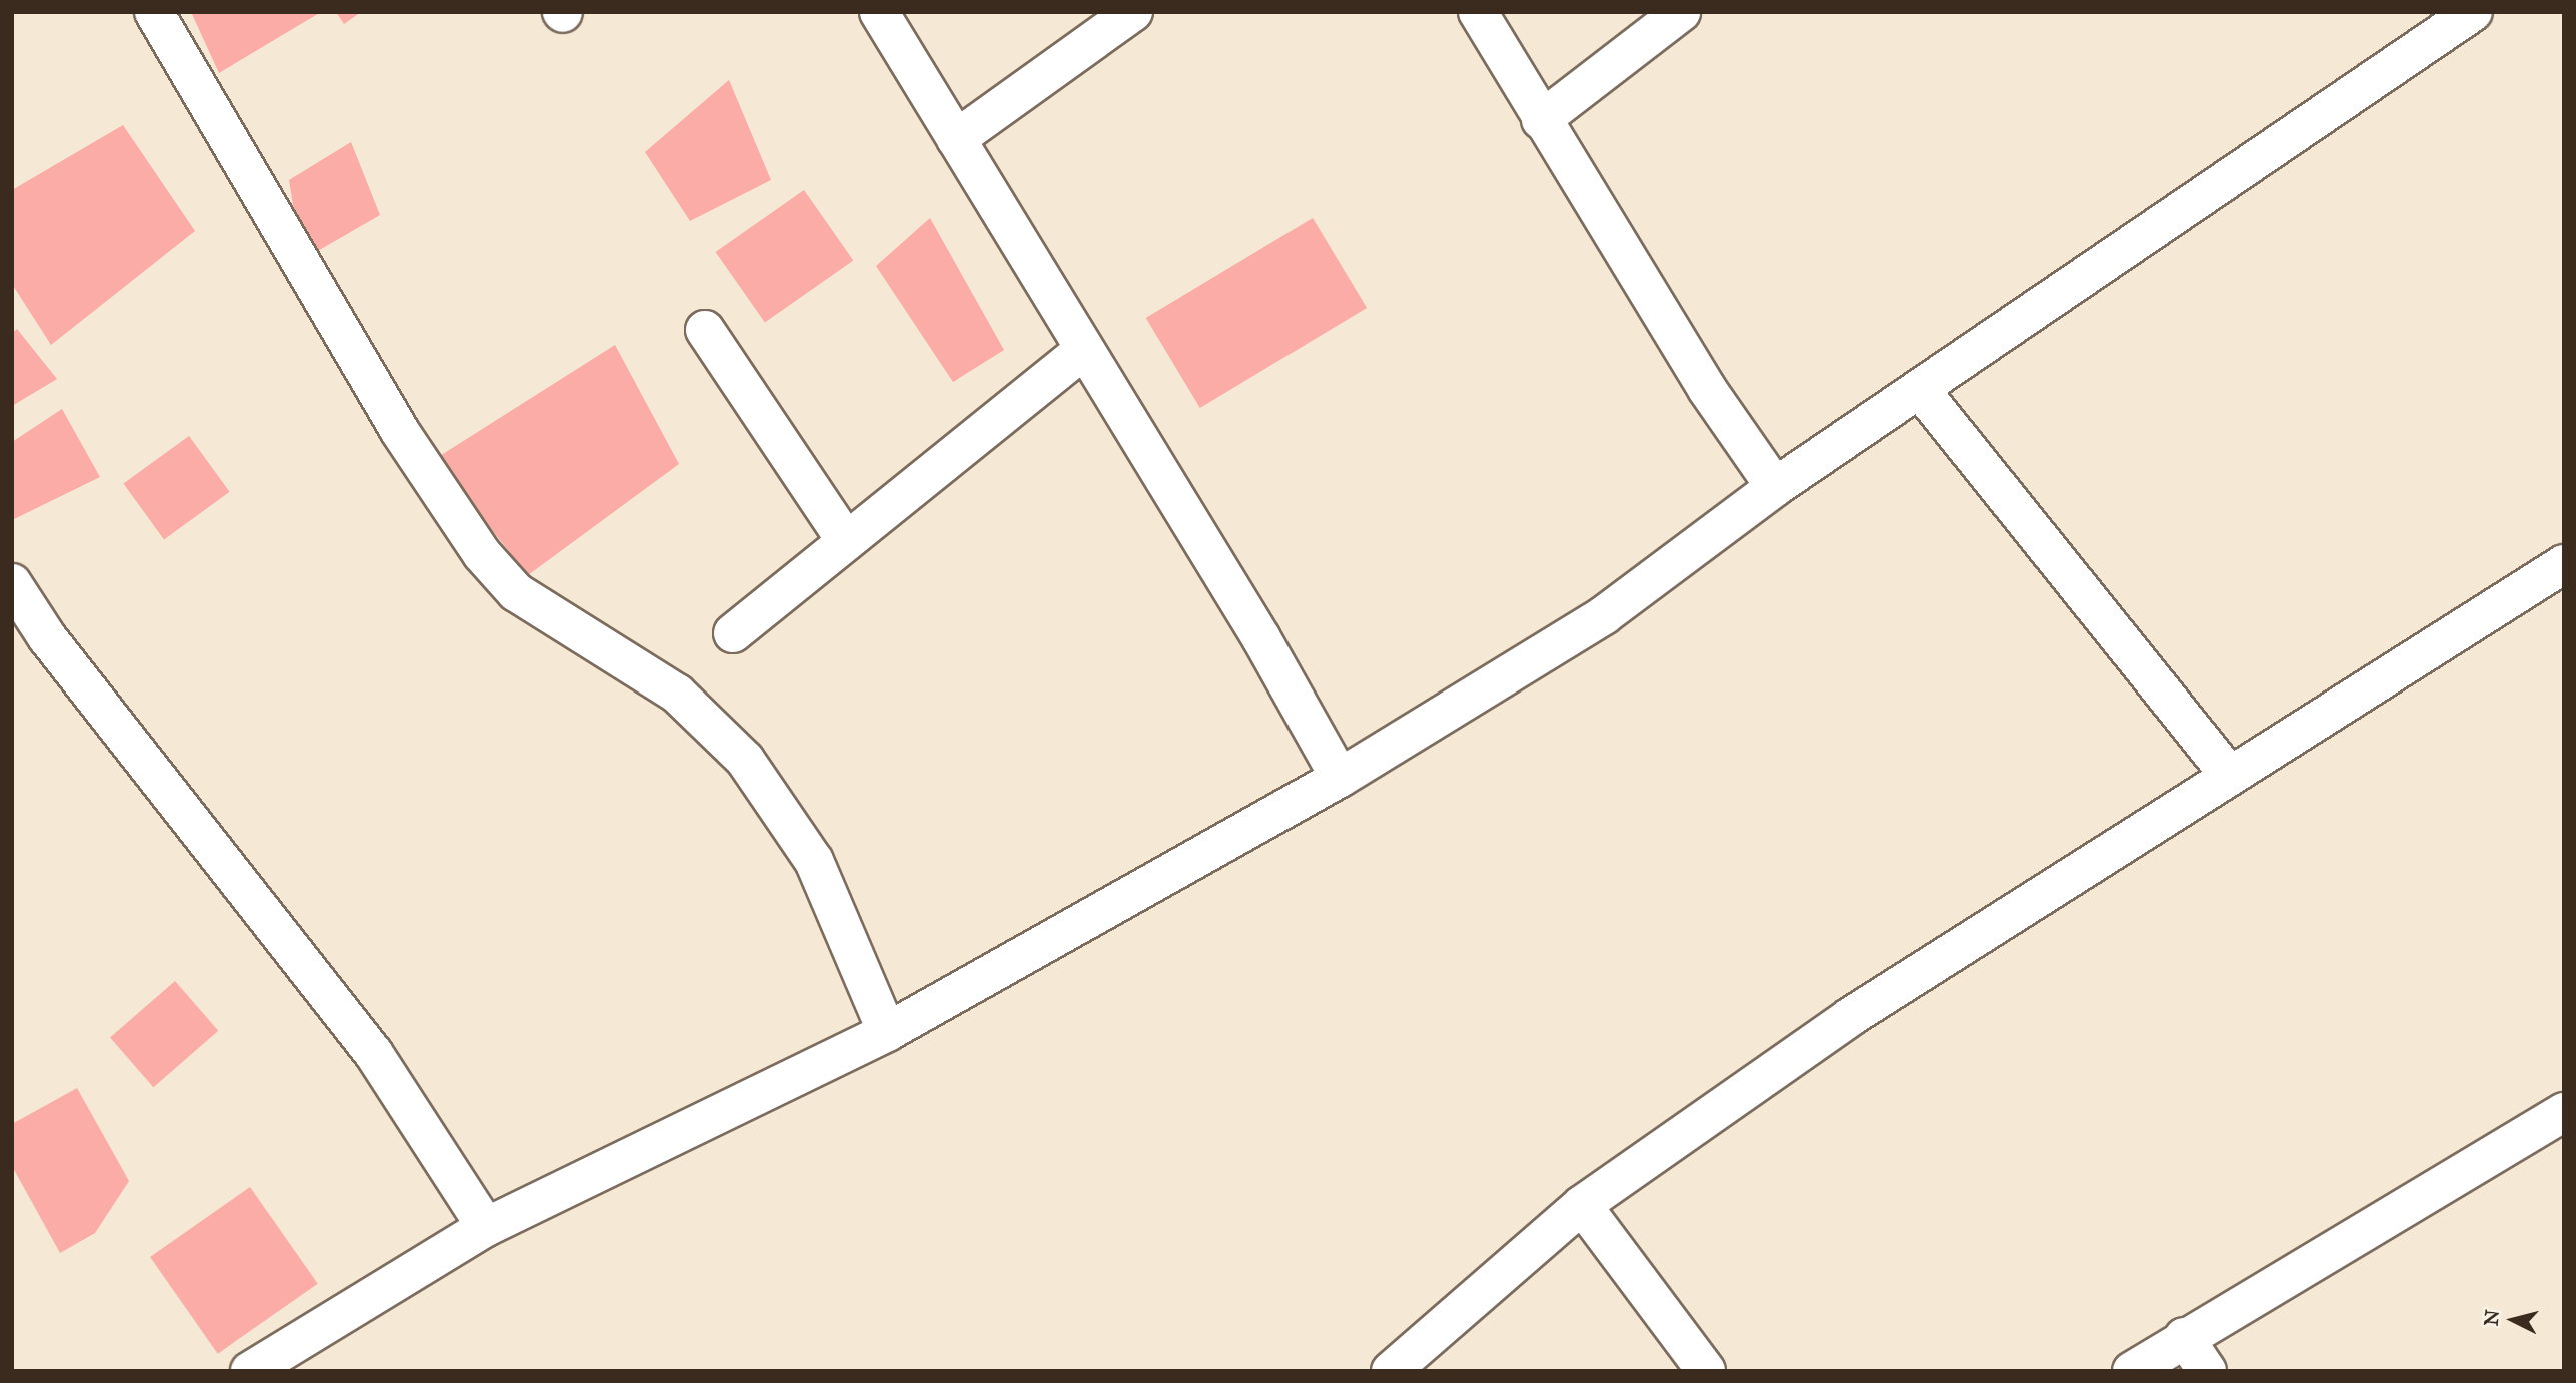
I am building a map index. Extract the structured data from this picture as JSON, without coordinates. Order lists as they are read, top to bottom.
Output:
{
  "north": "left"
}
